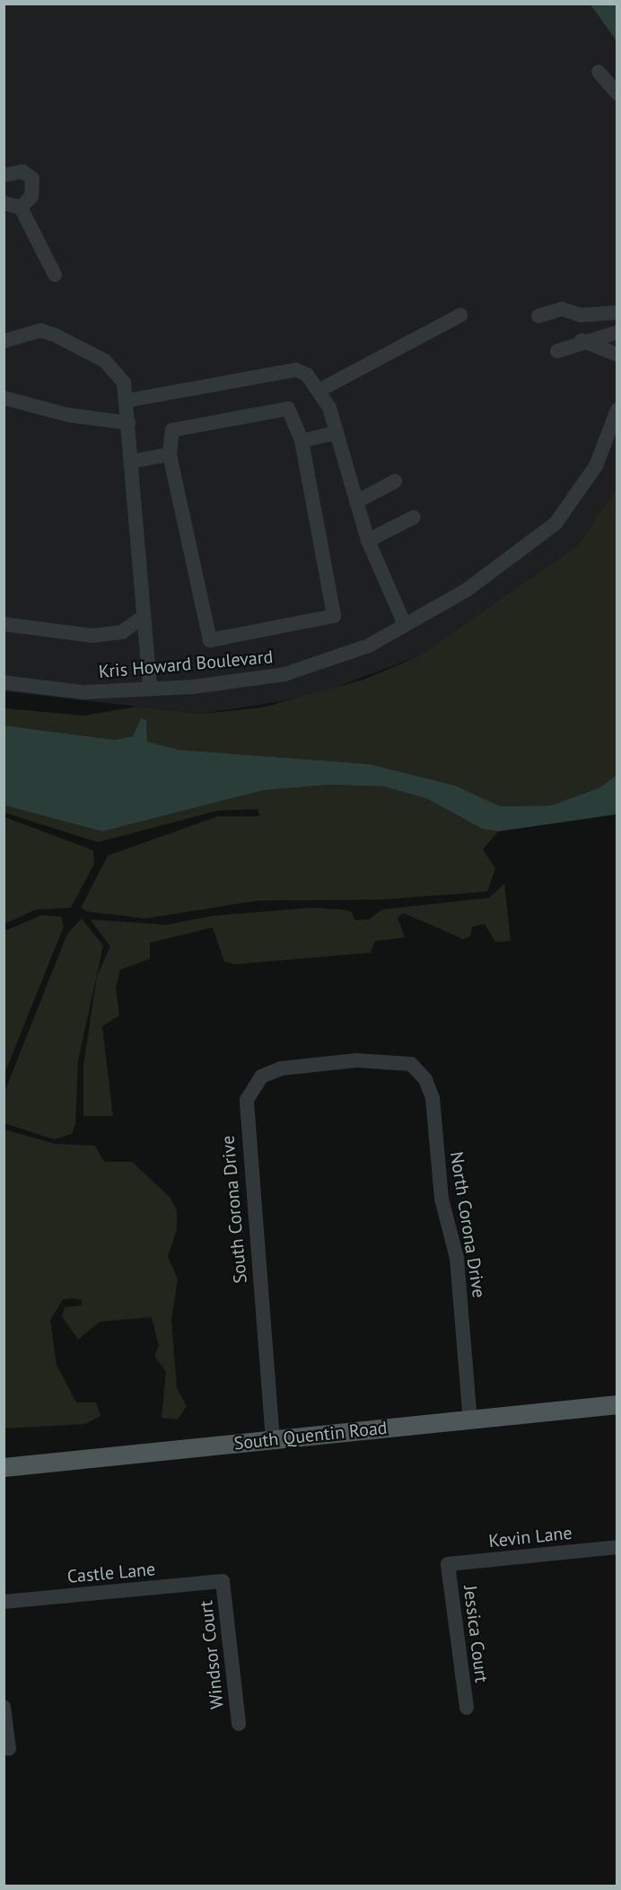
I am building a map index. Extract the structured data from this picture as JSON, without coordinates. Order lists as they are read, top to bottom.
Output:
{
  "streets": {
    "main road": ["South Quentin Road"],
    "street": [
      "Kris Howard Boulevard",
      "South Corona Drive",
      "North Corona Drive",
      "Kevin Lane",
      "Castle Lane",
      "Jessica Court",
      "Windsor Court"
    ]
  },
  "crossings": [
    ["South Corona Drive", "North Corona Drive"],
    ["South Corona Drive", "South Quentin Road"],
    ["North Corona Drive", "South Quentin Road"],
    ["Kevin Lane", "Jessica Court"],
    ["Castle Lane", "Windsor Court"]
  ]
}
